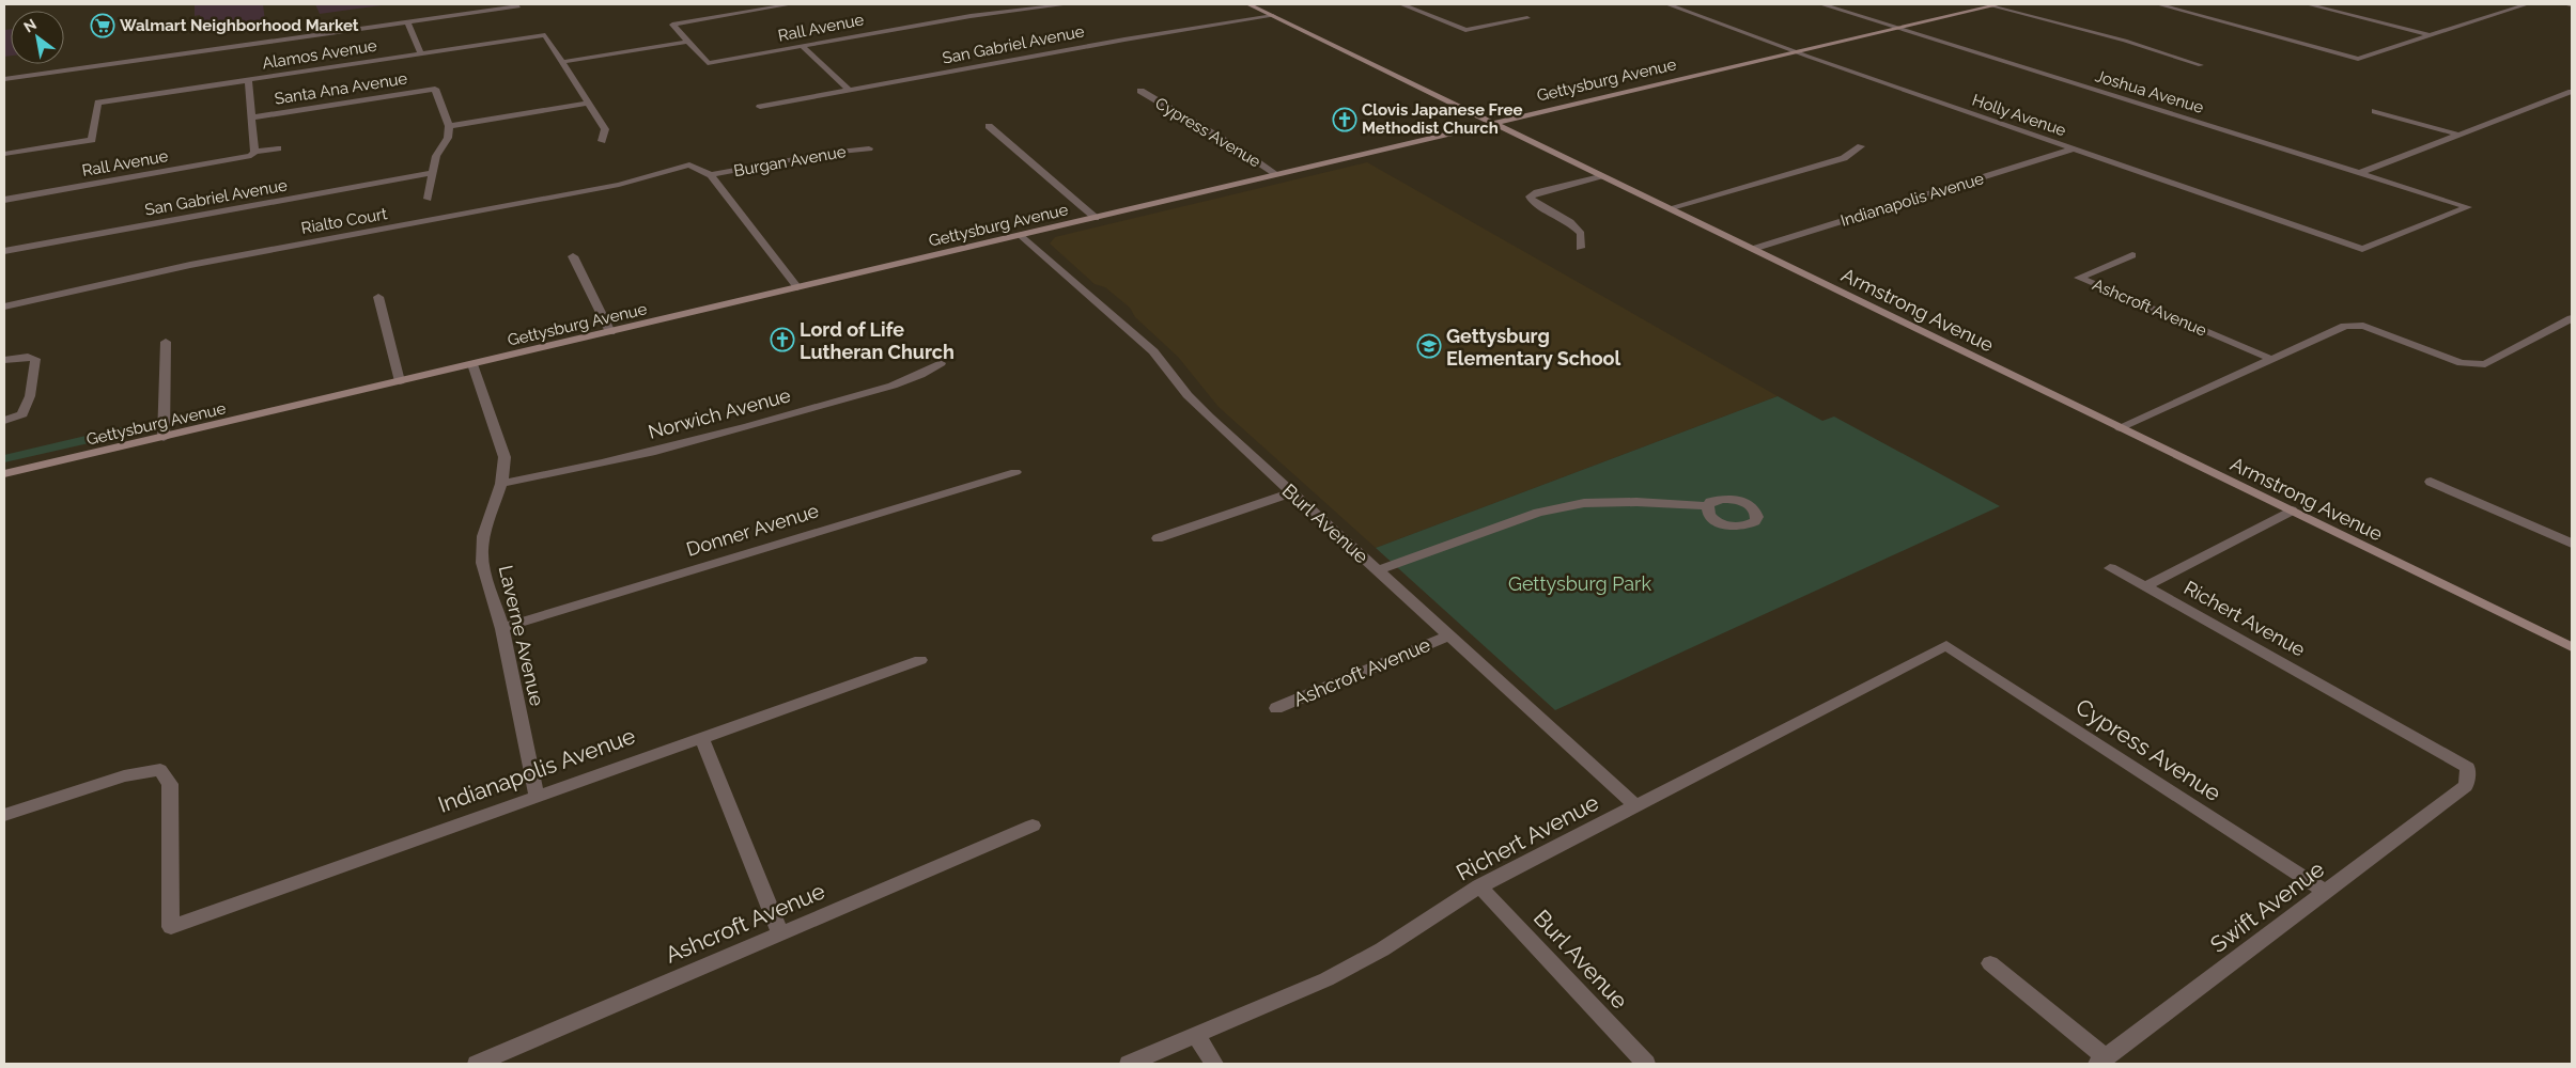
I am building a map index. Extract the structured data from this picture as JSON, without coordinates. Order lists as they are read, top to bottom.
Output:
{
  "streets": {
    "street": [
      "Rall Avenue",
      "San Gabriel Avenue",
      "Alamos Avenue",
      "Gettysburg Avenue",
      "Santa Ana Avenue",
      "Joshua Avenue",
      "Holly Avenue",
      "Cypress Avenue",
      "Burgan Avenue",
      "Indianapolis Avenue",
      "Rialto Court",
      "Ashcroft Avenue",
      "Armstrong Avenue",
      "Norwich Avenue",
      "Burl Avenue",
      "Donner Avenue",
      "Richert Avenue",
      "Laverne Avenue",
      "Swift Avenue"
    ]
  },
  "crossings": [
    ["San Gabriel Avenue", "Armstrong Avenue"],
    ["Gettysburg Avenue", "Joshua Avenue"],
    ["Gettysburg Avenue", "Holly Avenue"],
    ["Gettysburg Avenue", "Cypress Avenue"],
    ["Gettysburg Avenue", "Burgan Avenue"],
    ["Gettysburg Avenue", "Armstrong Avenue"],
    ["Gettysburg Avenue", "Burl Avenue"],
    ["Gettysburg Avenue", "Laverne Avenue"],
    ["Joshua Avenue", "Holly Avenue"],
    ["Holly Avenue", "Indianapolis Avenue"],
    ["Cypress Avenue", "Richert Avenue"],
    ["Cypress Avenue", "Swift Avenue"],
    ["Burgan Avenue", "Rialto Court"],
    ["Indianapolis Avenue", "Armstrong Avenue"],
    ["Indianapolis Avenue", "Laverne Avenue"],
    ["Ashcroft Avenue", "Burl Avenue"],
    ["Armstrong Avenue", "Richert Avenue"],
    ["Norwich Avenue", "Laverne Avenue"],
    ["Burl Avenue", "Richert Avenue"],
    ["Donner Avenue", "Laverne Avenue"],
    ["Richert Avenue", "Swift Avenue"]
  ],
  "parks": ["Gettysburg Park"],
  "places": {
    "supermarket": ["Walmart Neighborhood Market"],
    "church": ["Clovis Japanese Free Methodist Church", "Lord of Life Lutheran Church"],
    "school or university": ["Gettysburg Elementary School"]
  },
  "north": "top left"
}
